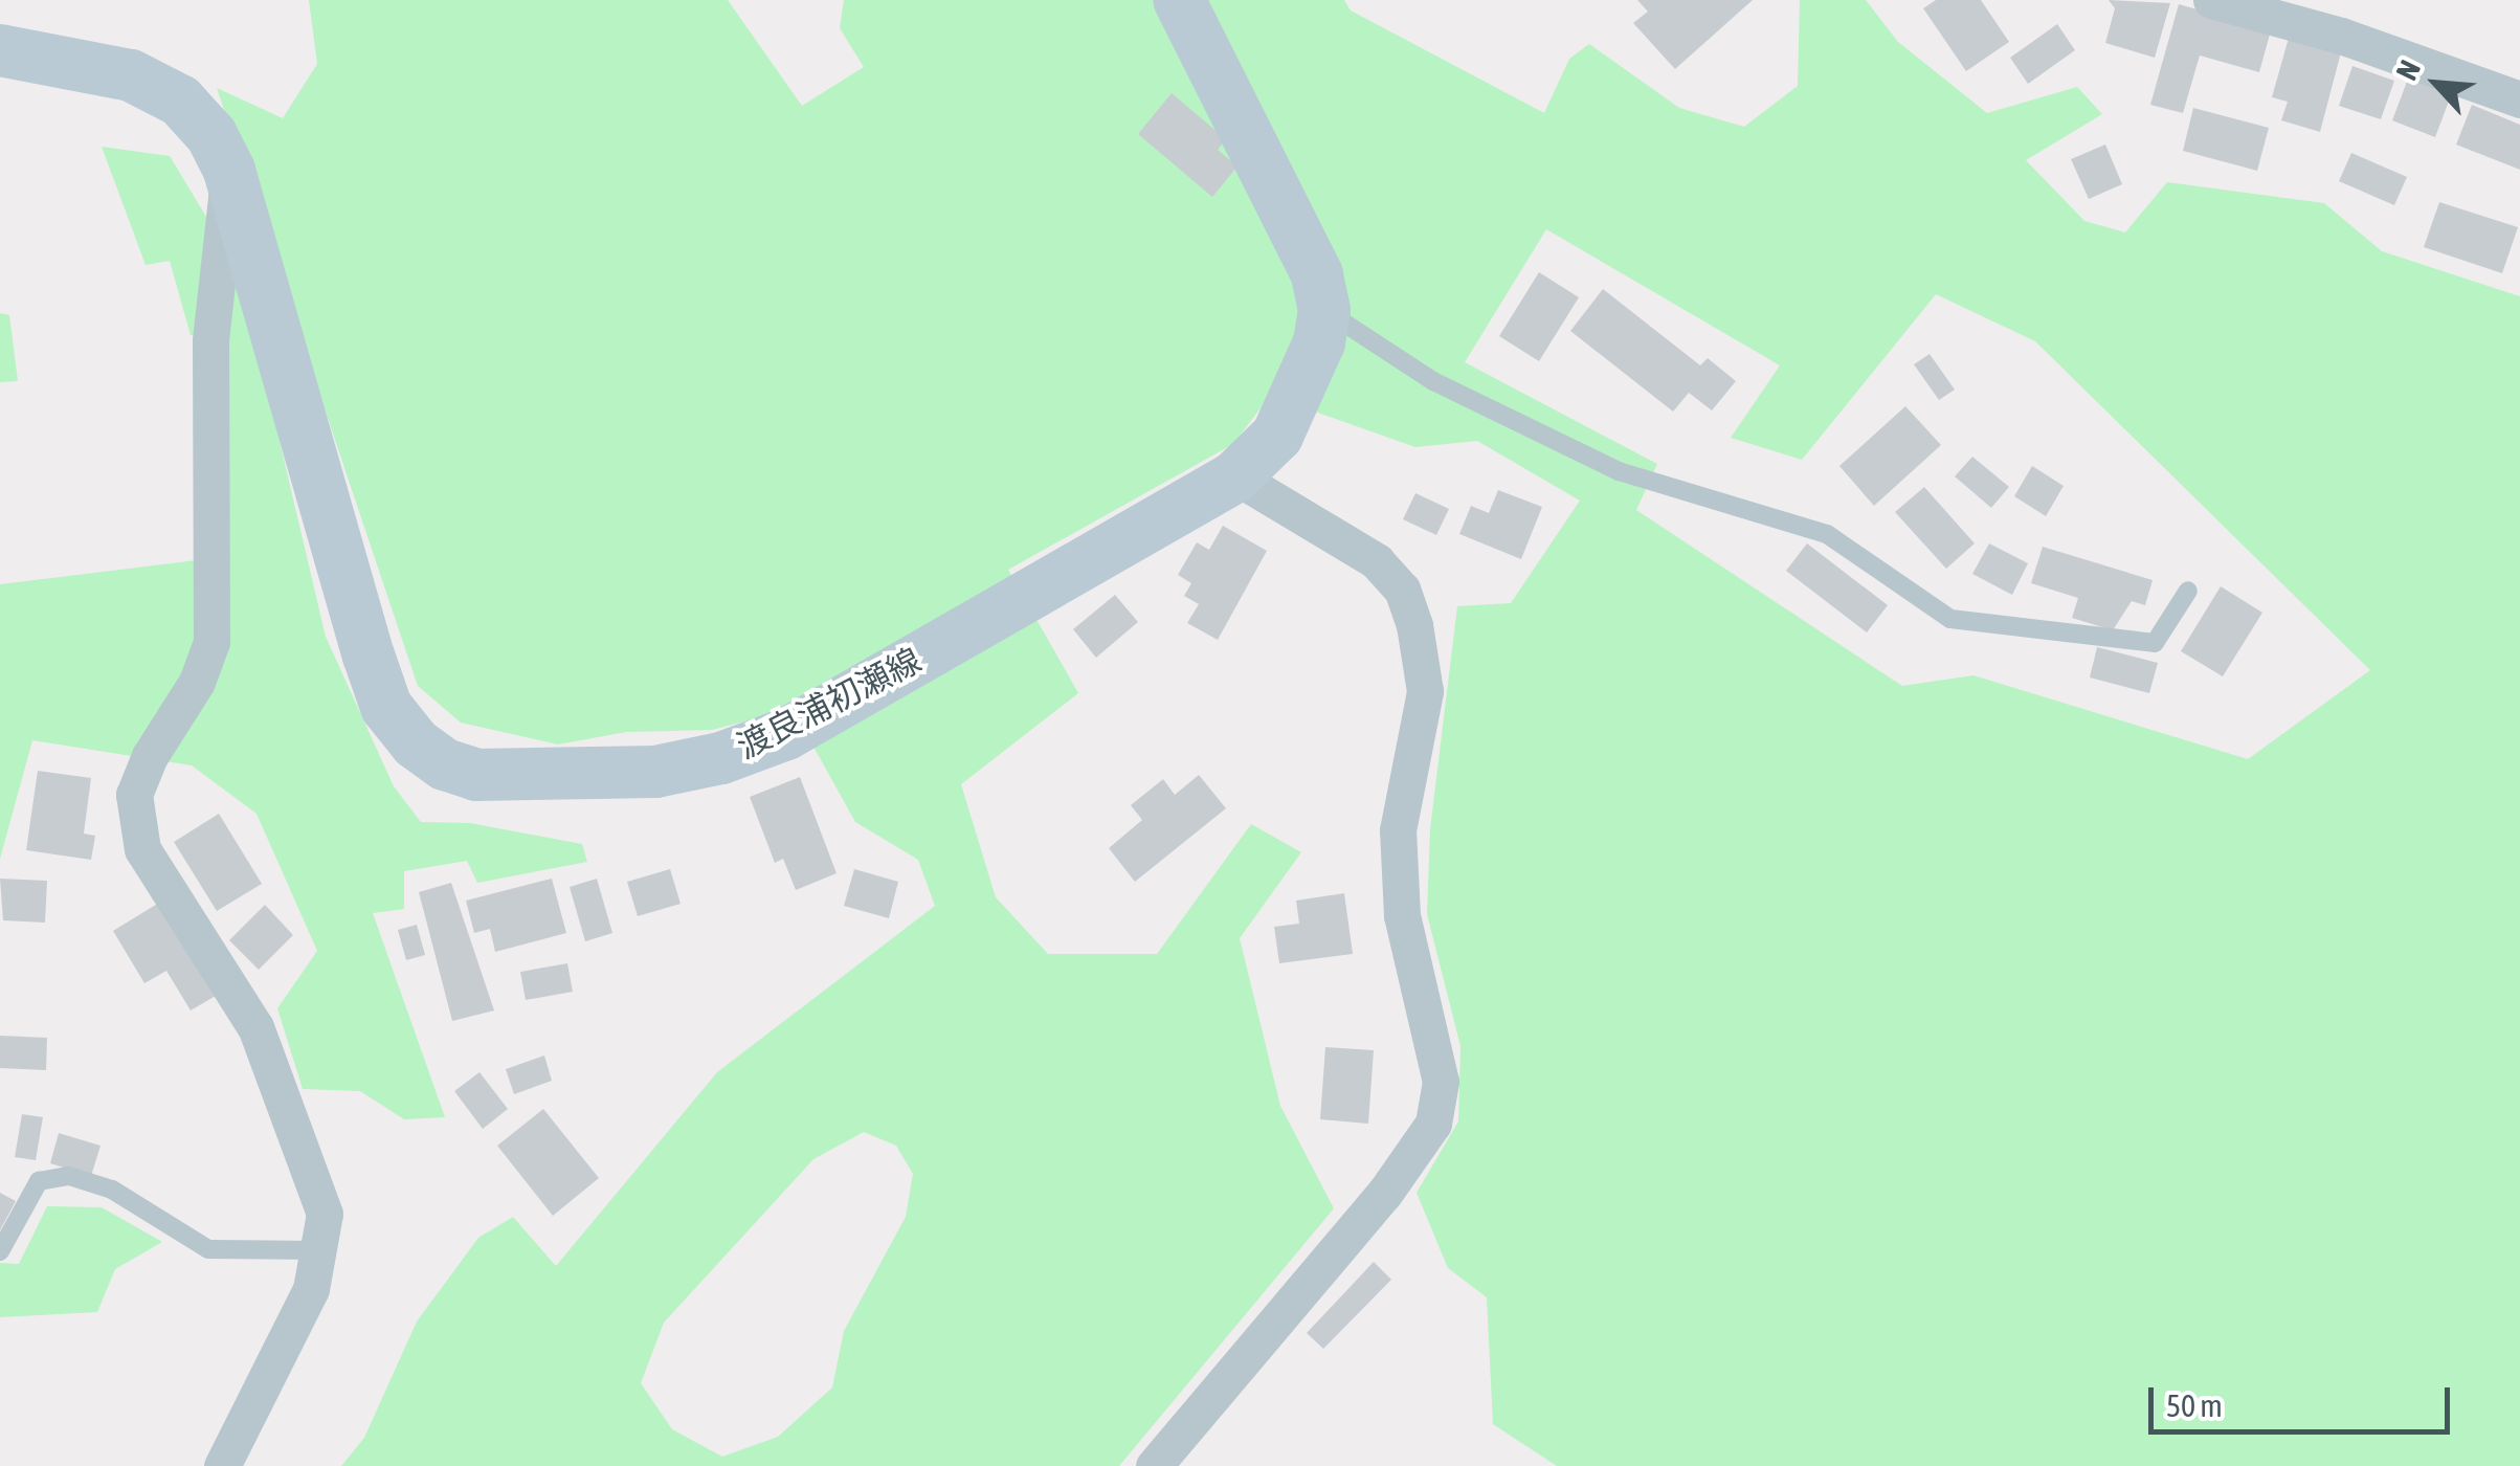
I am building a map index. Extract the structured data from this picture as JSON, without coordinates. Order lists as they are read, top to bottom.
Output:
{
  "streets": {
    "main road": ["渡良浦初瀬線"]
  },
  "scale_bar": "50 m",
  "north": "top left"
}
